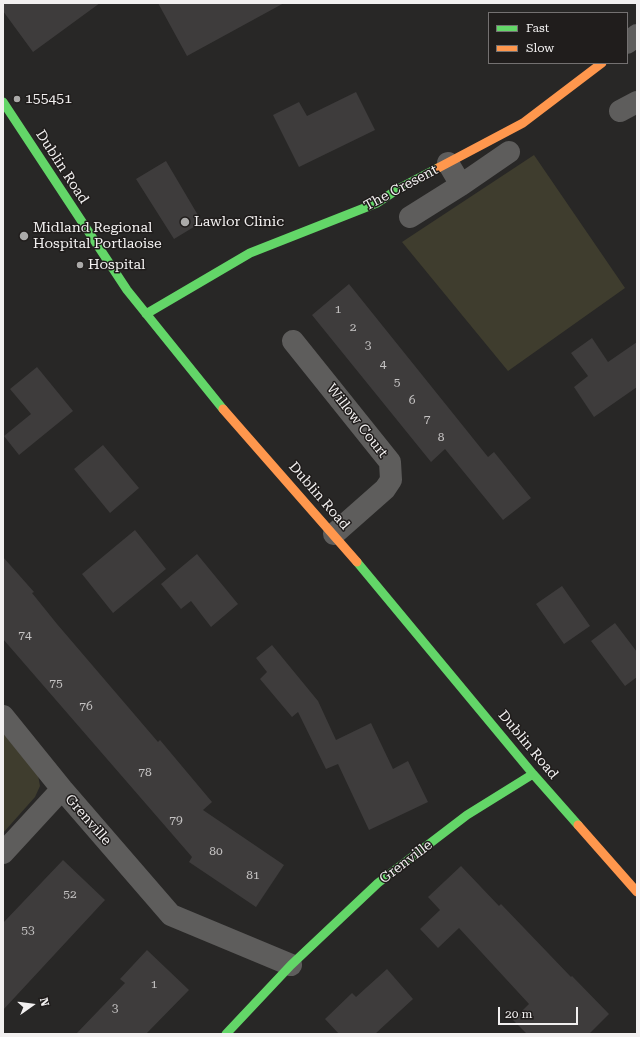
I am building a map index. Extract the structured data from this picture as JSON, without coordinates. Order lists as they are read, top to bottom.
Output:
{
  "streets": {
    "main road": ["Dublin Road", "The Cresent", "Grenville"],
    "street": ["Willow Court"]
  },
  "crossings": [
    ["Dublin Road", "The Cresent"],
    ["Dublin Road", "Willow Court"],
    ["Dublin Road", "Grenville"]
  ],
  "places": [
    "155451",
    "Lawlor Clinic",
    "Midland Regional Hospital Portlaoise",
    "Hospital"
  ],
  "house_numbers": [
    "1",
    "2",
    "3",
    "4",
    "5",
    "6",
    "7",
    "8",
    "74",
    "75",
    "76",
    "78",
    "79",
    "80",
    "81",
    "52",
    "53",
    "1",
    "3"
  ],
  "legend": ["Fast", "Slow"],
  "scale_bar": "20 m",
  "north": "right"
}
